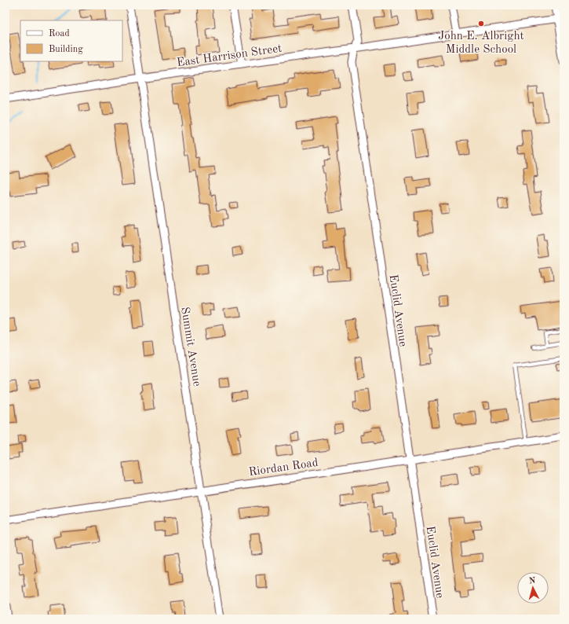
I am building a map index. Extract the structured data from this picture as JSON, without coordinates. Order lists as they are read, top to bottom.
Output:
{
  "streets": {
    "street": [
      "East Harrison Street",
      "Euclid Avenue",
      "Summit Avenue",
      "Riordan Road"
    ]
  },
  "crossings": [
    ["East Harrison Street", "Euclid Avenue"],
    ["East Harrison Street", "Summit Avenue"],
    ["Euclid Avenue", "Riordan Road"],
    ["Summit Avenue", "Riordan Road"]
  ],
  "places": ["John E. Albright Middle School"],
  "legend": ["Road", "Building"],
  "north": "top"
}
